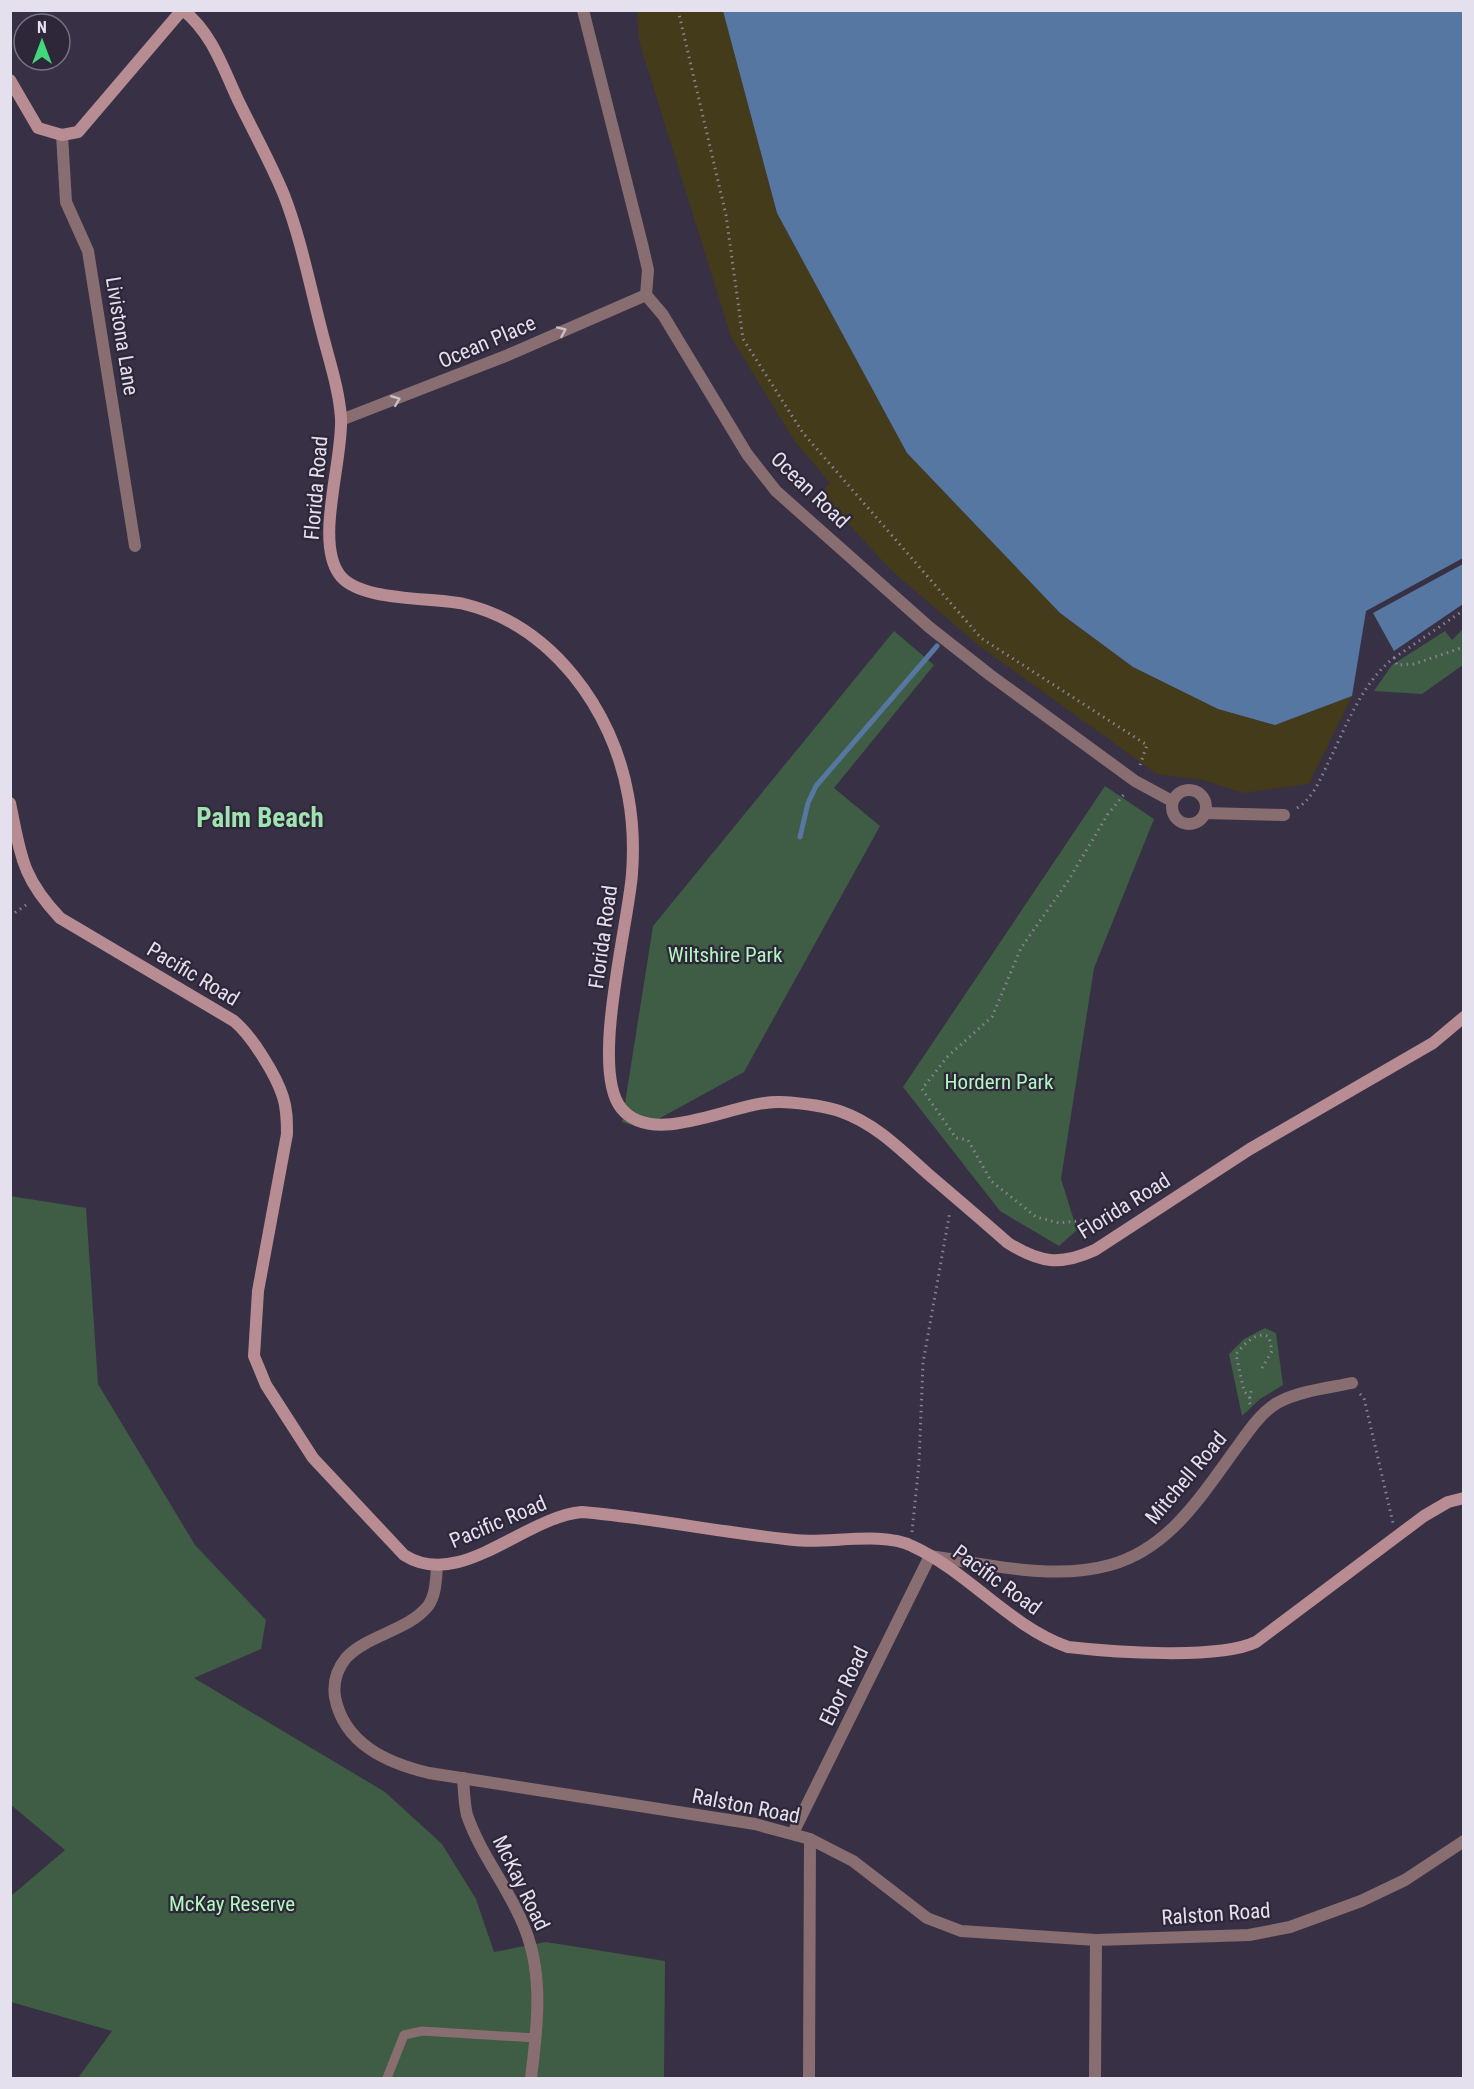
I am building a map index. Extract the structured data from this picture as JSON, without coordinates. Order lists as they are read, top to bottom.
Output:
{
  "streets": {
    "street": [
      "Livistona Lane",
      "Ocean Place",
      "Florida Road",
      "Ocean Road",
      "Pacific Road",
      "Mitchell Road",
      "Ebor Road",
      "Ralston Road",
      "McKay Road"
    ]
  },
  "crossings": [
    ["Ocean Place", "Florida Road"],
    ["Ocean Place", "Ocean Road"],
    ["Pacific Road", "Mitchell Road"],
    ["Pacific Road", "Ebor Road"],
    ["Pacific Road", "Ralston Road"],
    ["Mitchell Road", "Ebor Road"],
    ["Ebor Road", "Ralston Road"],
    ["Ralston Road", "McKay Road"]
  ],
  "one_way": ["Ocean Place"],
  "districts": ["Palm Beach"],
  "parks": ["Wiltshire Park", "Hordern Park", "McKay Reserve"],
  "north": "top"
}
